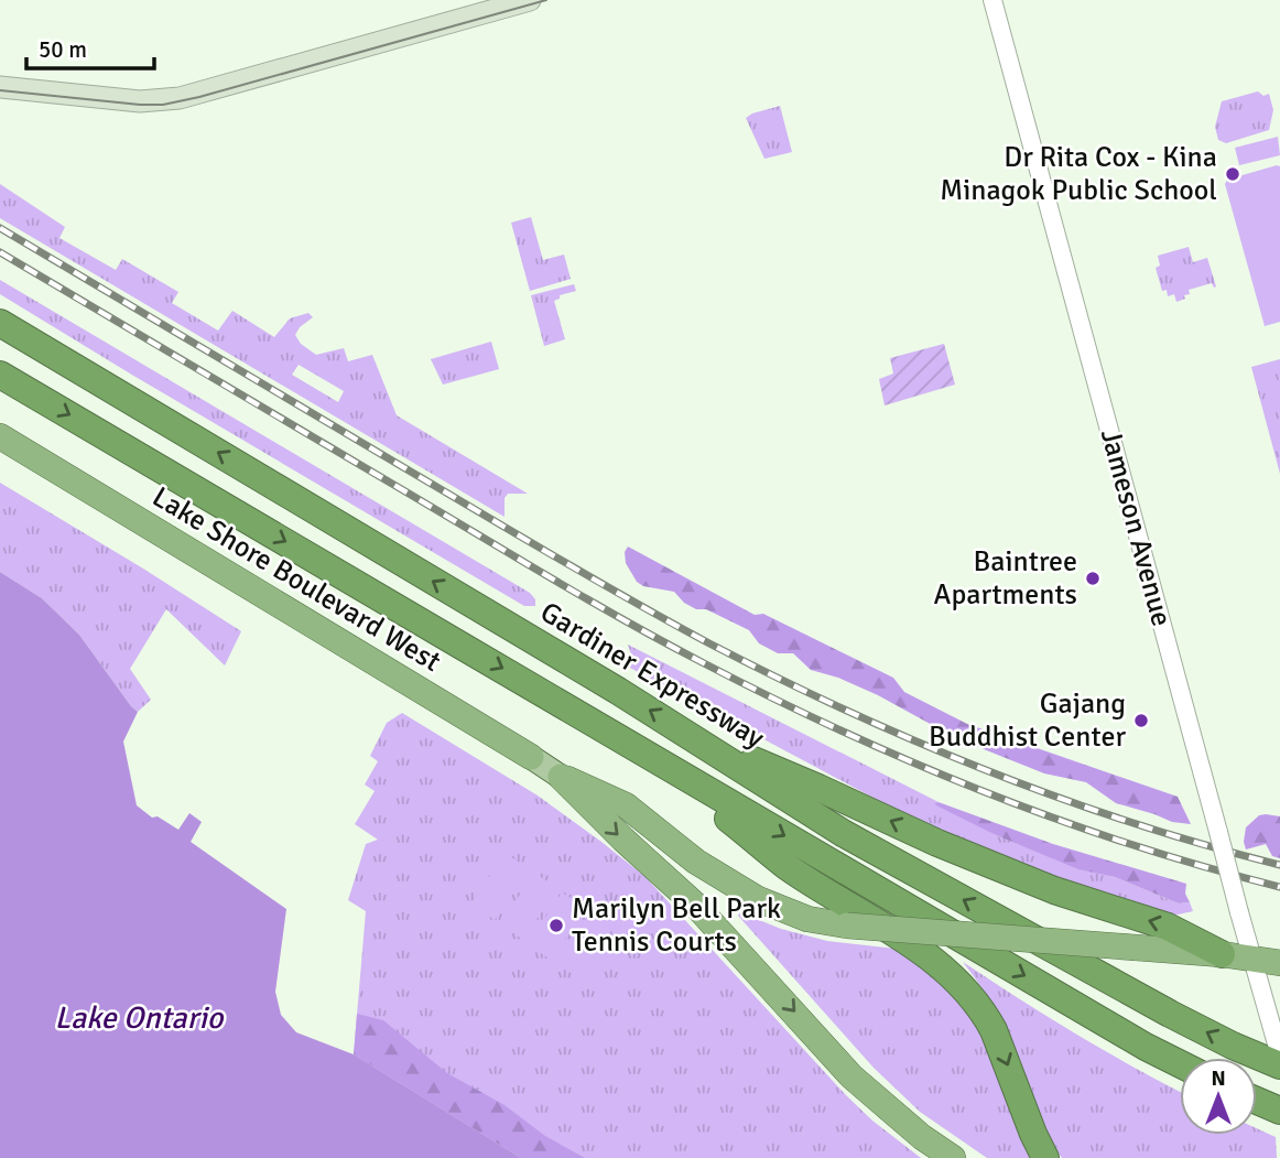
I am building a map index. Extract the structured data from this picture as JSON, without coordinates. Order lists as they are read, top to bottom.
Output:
{
  "streets": {
    "highway": ["Lake Shore Boulevard West", "Gardiner Expressway"],
    "street": ["Jameson Avenue"]
  },
  "water": ["Lake Ontario"],
  "places": [
    "Dr Rita Cox - Kina Minagok Public School",
    "Baintree Apartments",
    "Gajang Buddhist Center",
    "Marilyn Bell Park Tennis Courts"
  ],
  "scale_bar": "50 m",
  "north": "top"
}
